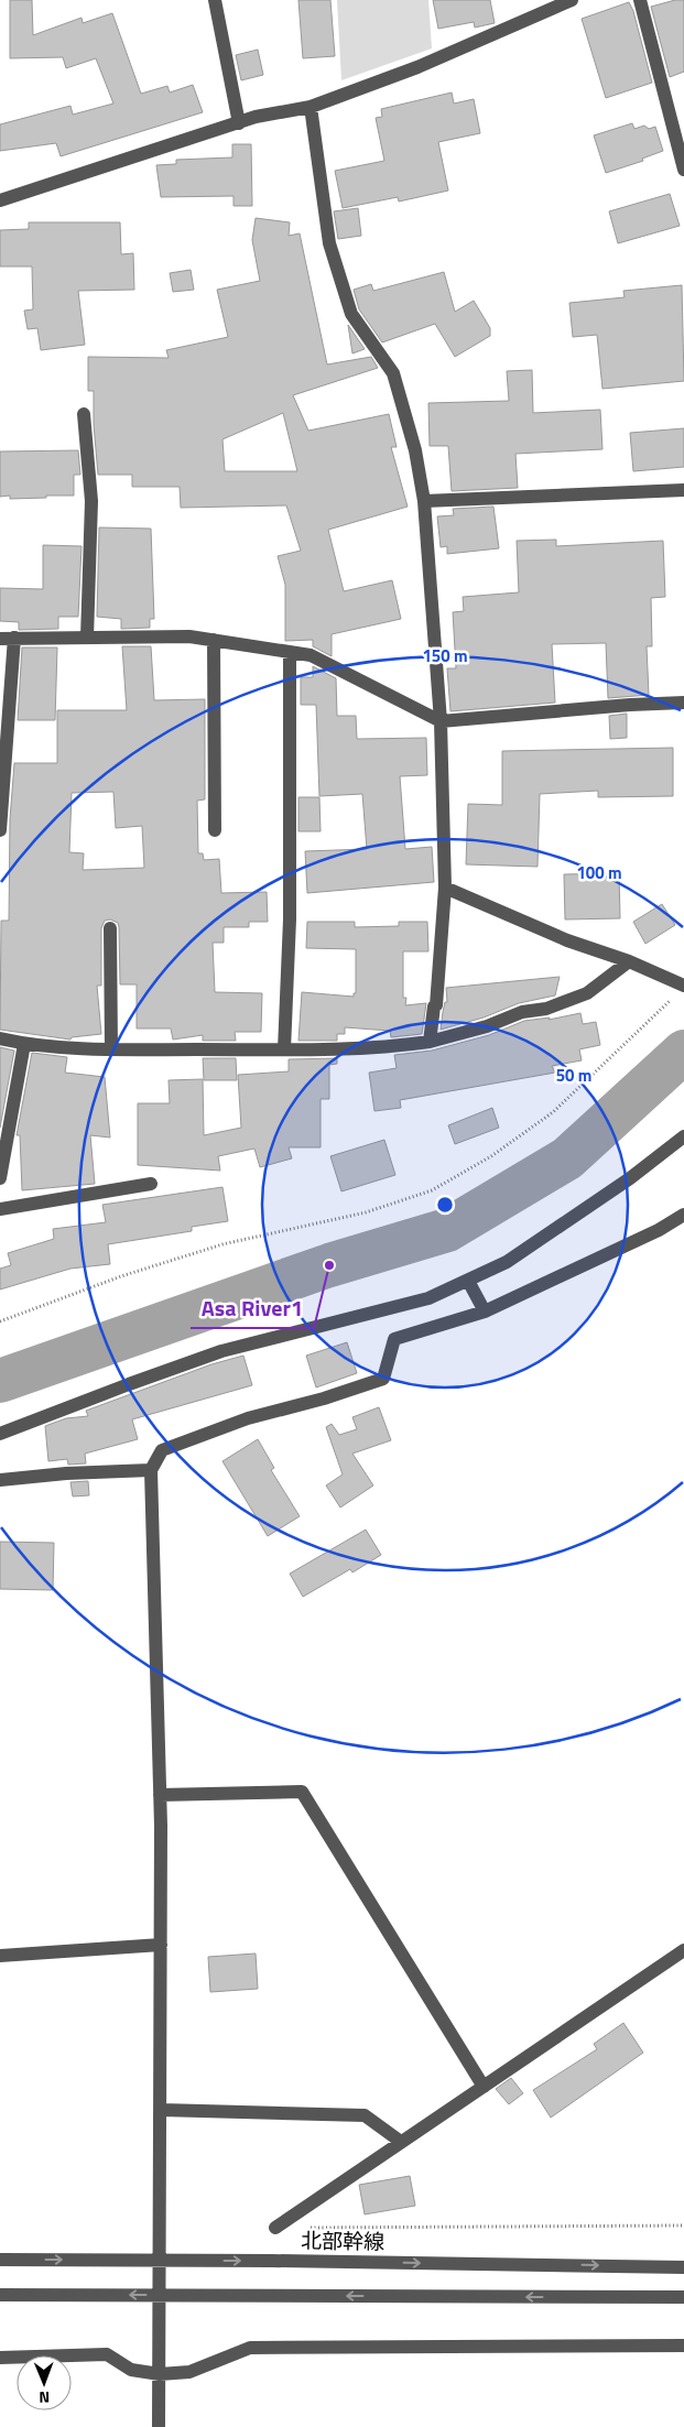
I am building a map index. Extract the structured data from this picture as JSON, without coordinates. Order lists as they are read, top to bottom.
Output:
{
  "streets": {
    "street": ["北部幹線"]
  },
  "places": ["Asa River1"],
  "north": "bottom",
  "rings": ["150 m", "100 m", "50 m"]
}
